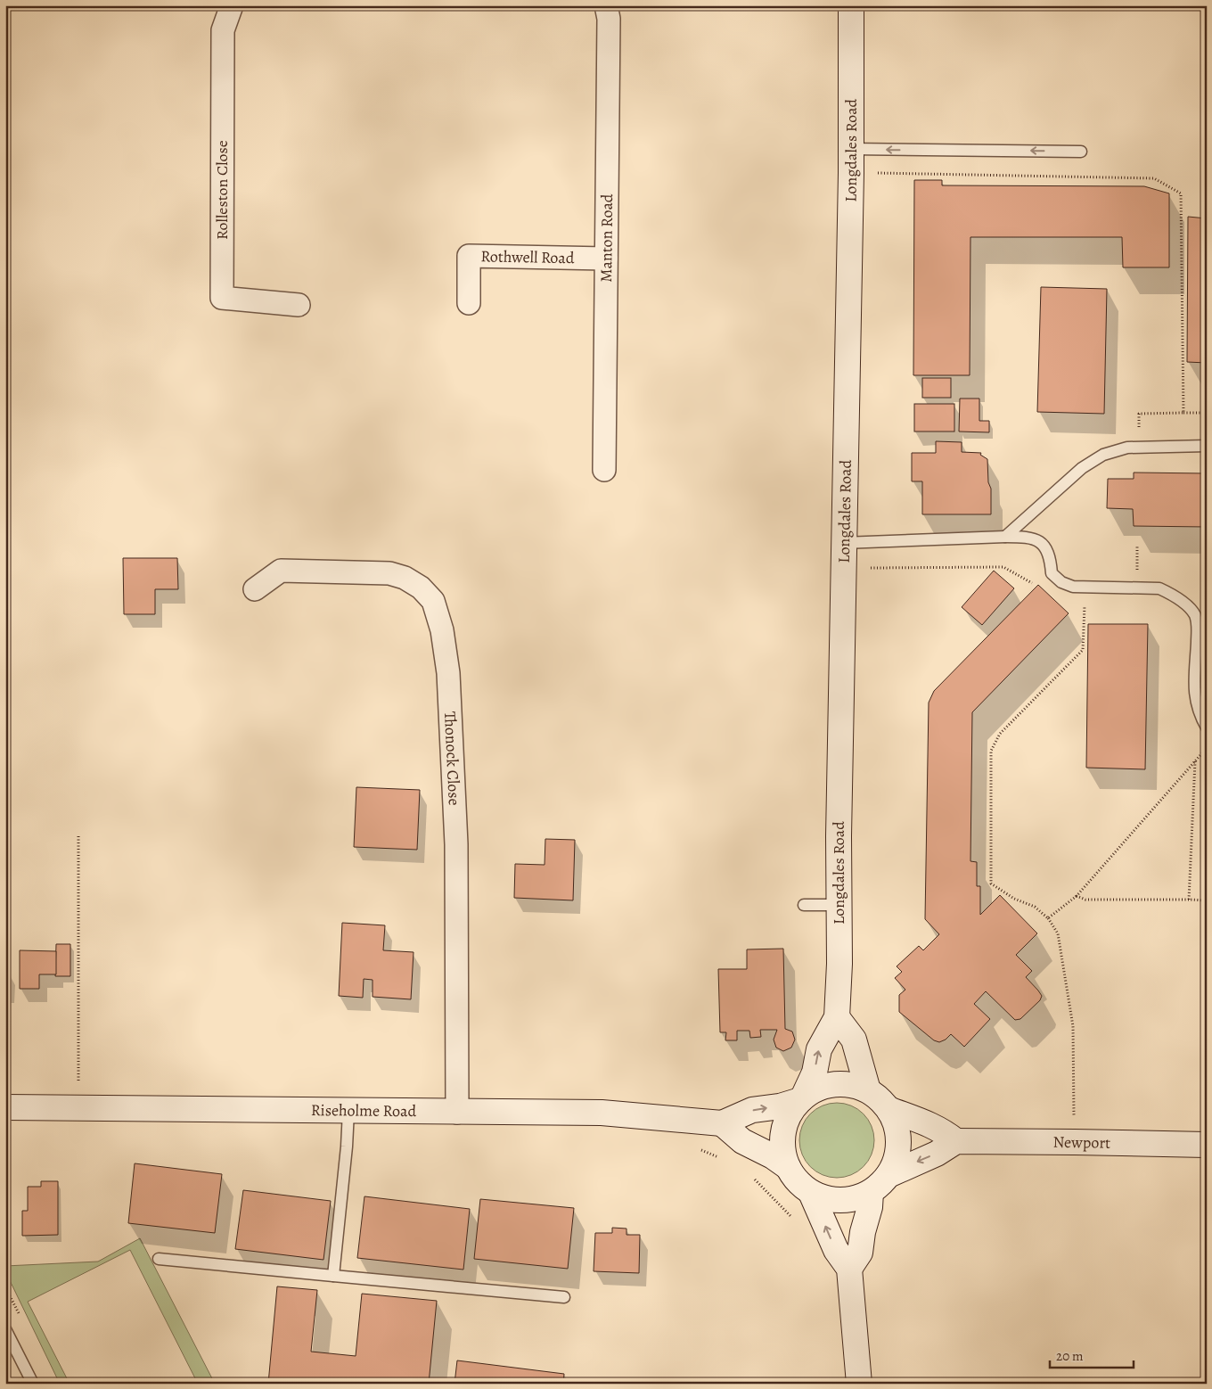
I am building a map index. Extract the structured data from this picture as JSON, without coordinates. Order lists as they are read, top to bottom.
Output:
{
  "streets": {
    "main road": ["Longdales Road", "Riseholme Road", "Newport"],
    "street": [
      "Rolleston Close",
      "Manton Road",
      "Rothwell Road",
      "Thonock Close"
    ]
  },
  "crossings": [
    ["Manton Road", "Rothwell Road"],
    ["Thonock Close", "Riseholme Road"]
  ],
  "scale_bar": "20 m"
}
